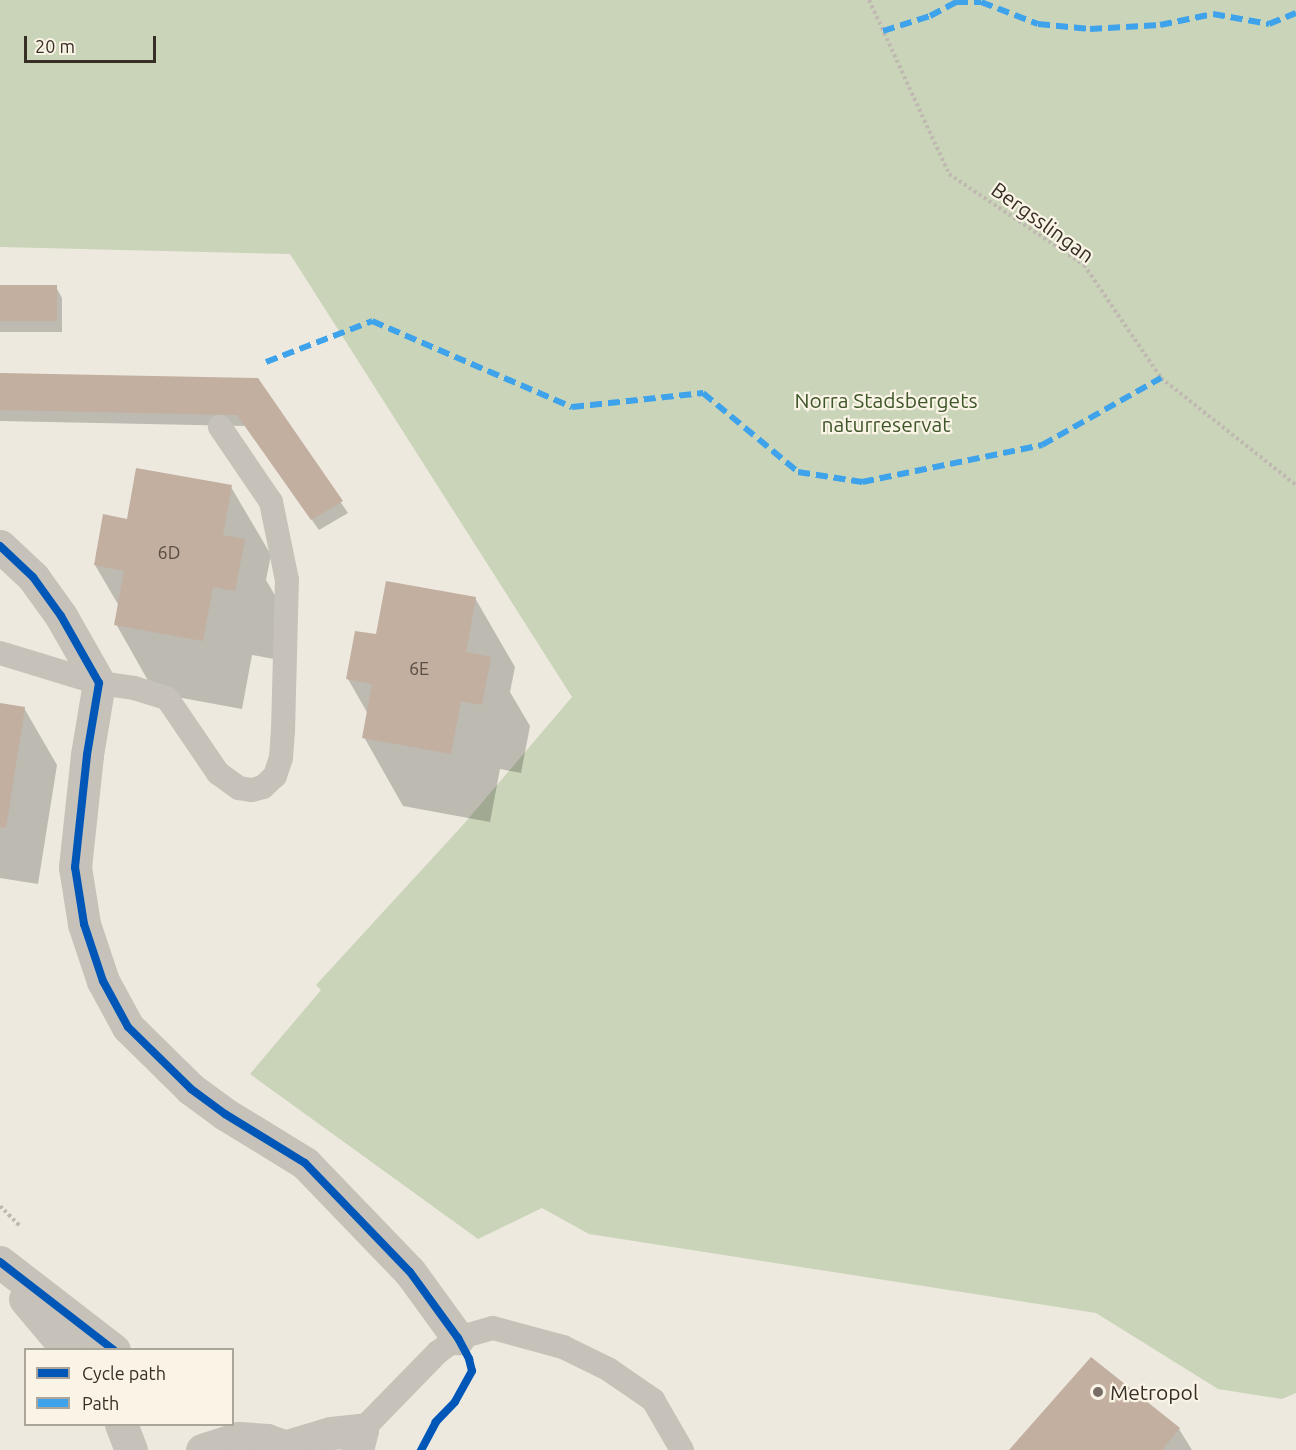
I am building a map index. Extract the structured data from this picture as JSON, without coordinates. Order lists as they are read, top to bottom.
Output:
{
  "streets": {
    "path": ["Bergsslingan"]
  },
  "parks": ["Norra Stadsbergets naturreservat"],
  "places": ["Metropol"],
  "house_numbers": ["6D", "6E"],
  "legend": ["Cycle path", "Path"],
  "scale_bar": "20 m"
}
